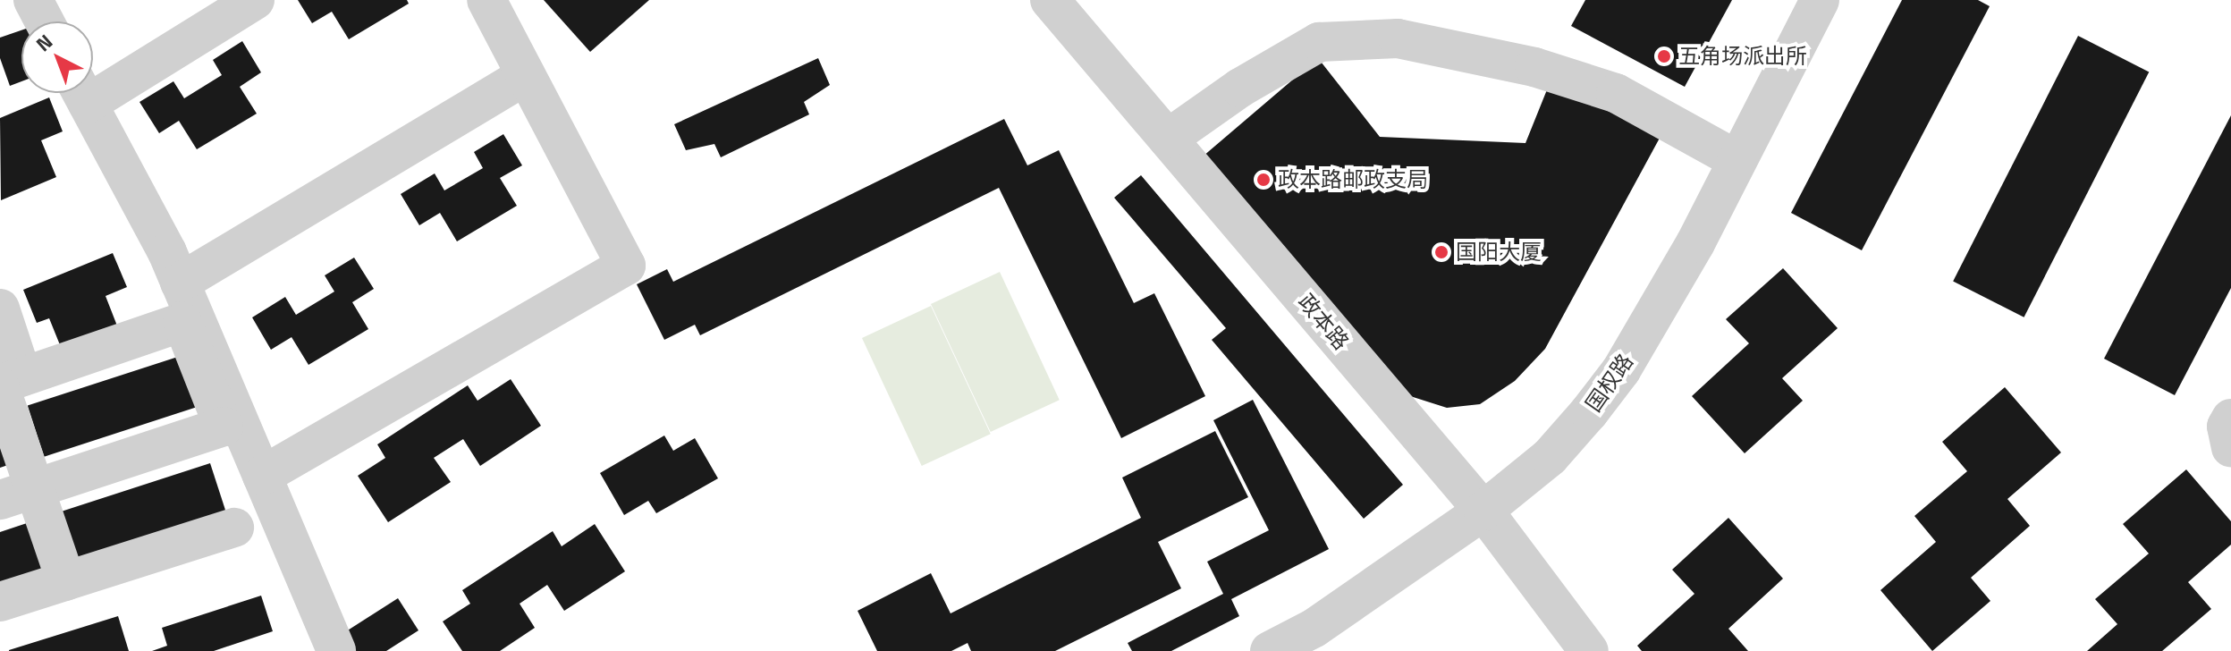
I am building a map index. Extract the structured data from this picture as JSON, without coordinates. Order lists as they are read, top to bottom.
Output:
{
  "streets": {
    "street": ["政本路", "国权路"]
  },
  "crossings": [
    ["政本路", "国权路"]
  ],
  "places": ["五角场派出所", "政本路邮政支局", "国阳大厦"],
  "north": "top left"
}
